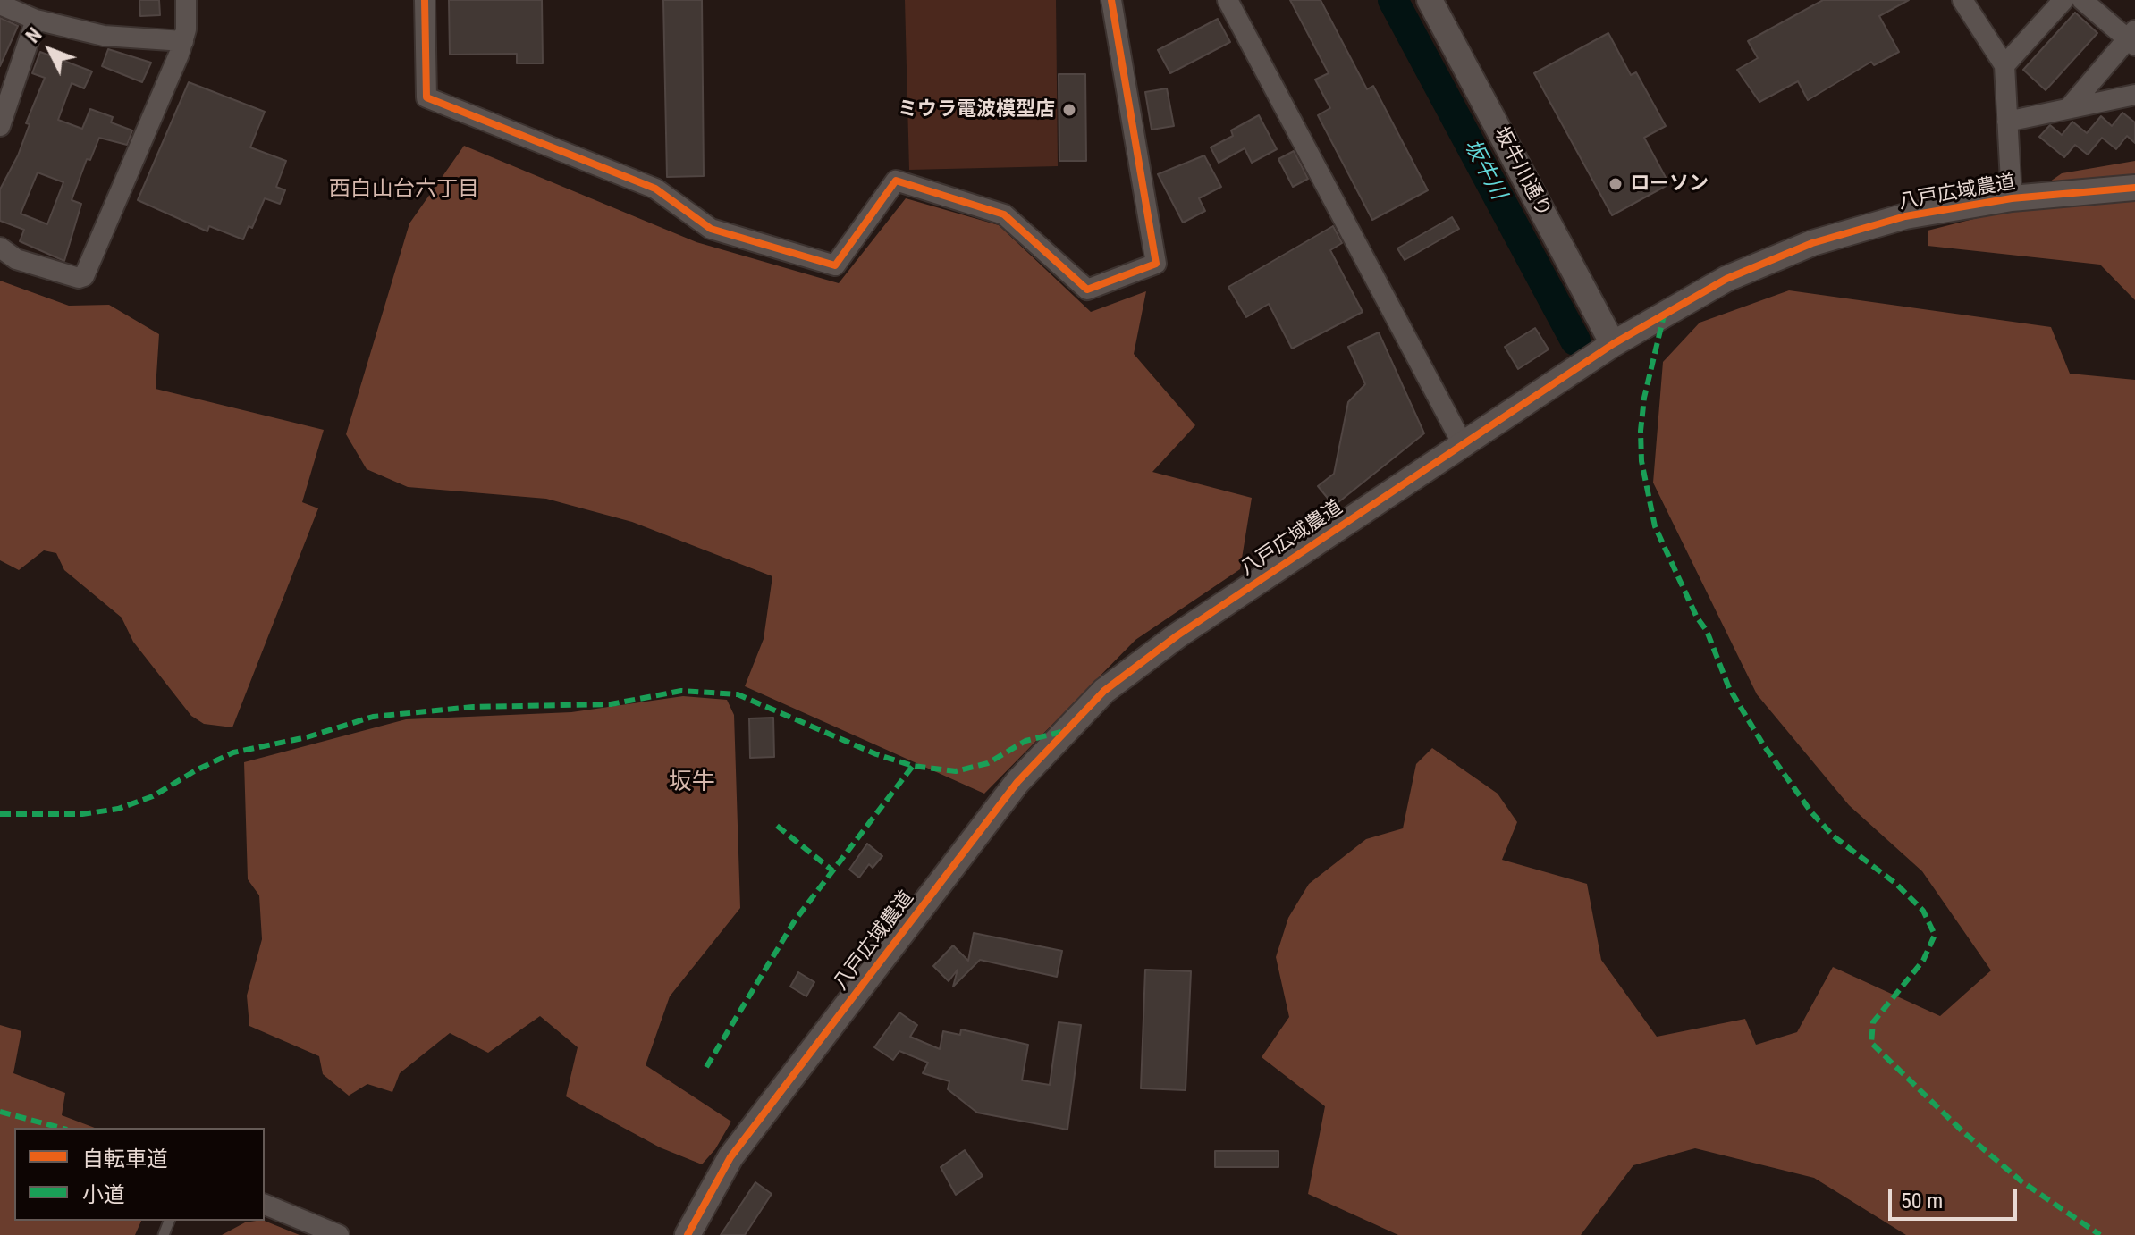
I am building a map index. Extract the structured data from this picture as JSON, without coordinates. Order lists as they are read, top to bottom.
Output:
{
  "streets": {
    "street": ["坂牛川通り", "八戸広域農道"]
  },
  "crossings": [
    ["坂牛川通り", "八戸広域農道"]
  ],
  "districts": ["西白山台六丁目", "坂牛"],
  "water": ["坂牛川"],
  "places": ["ミウラ電波模型店", "ローソン"],
  "legend": ["自転車道", "小道"],
  "scale_bar": "50 m",
  "north": "top left"
}
